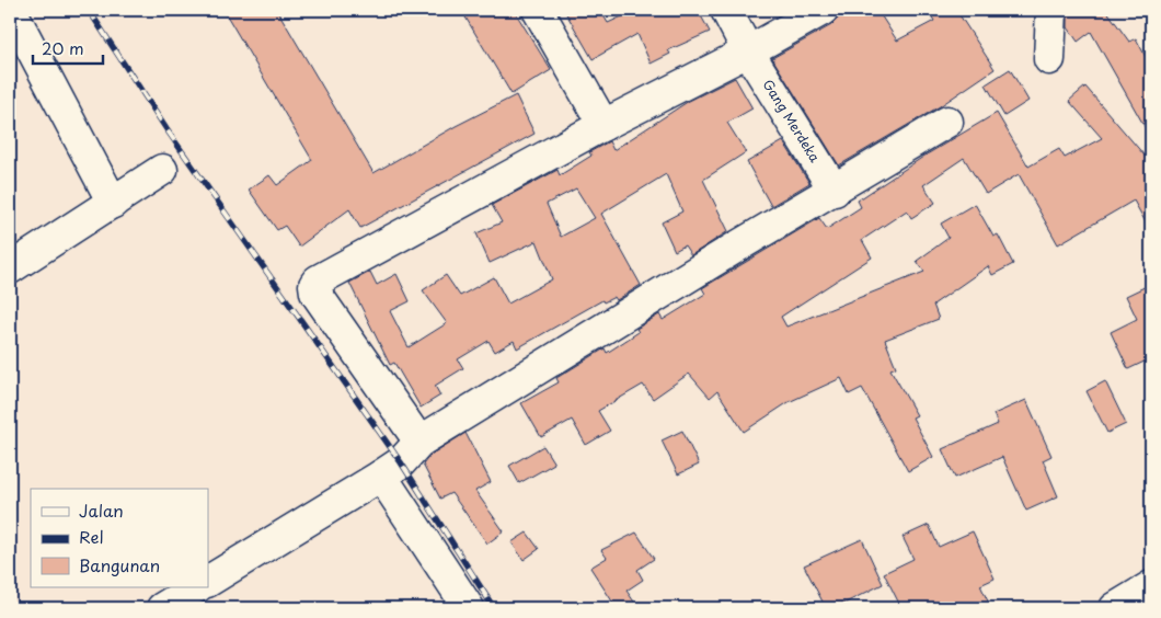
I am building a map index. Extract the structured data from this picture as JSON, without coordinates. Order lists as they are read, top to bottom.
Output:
{
  "streets": {
    "street": ["Gang Merdeka"]
  },
  "legend": ["Jalan", "Rel", "Bangunan"],
  "scale_bar": "20 m"
}
